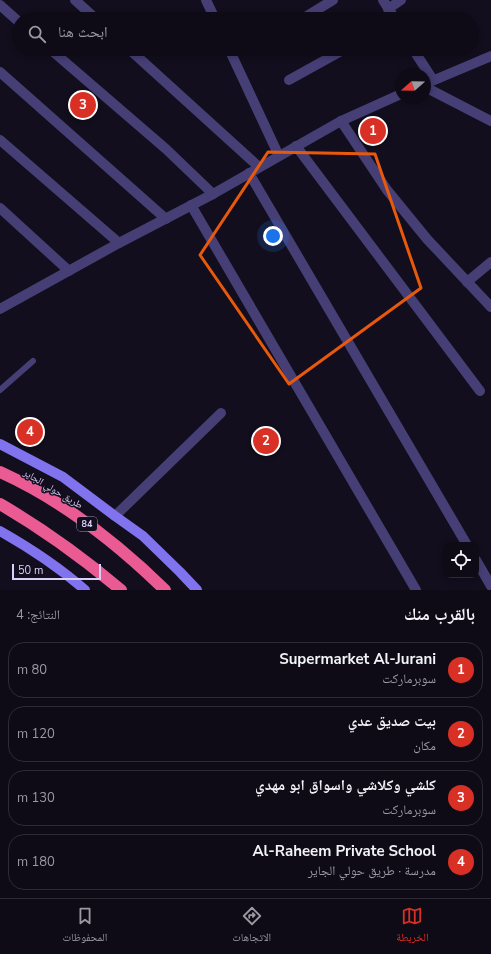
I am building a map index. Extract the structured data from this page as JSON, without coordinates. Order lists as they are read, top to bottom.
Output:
{
  "streets": {
    "highway": ["طريق حولي الجاير", "84"]
  },
  "scale_bar": "50 m",
  "north": "left",
  "page": {
    "search": "ابحث هنا",
    "pins": [
      "3",
      "1",
      "4",
      "2"
    ],
    "scale": "50 m",
    "heading": ["بالقرب منك", "النتائج: 4"],
    "list": [
      {
        "mark": "1",
        "name": "Supermarket Al-Jurani",
        "note": "سوبرماركت",
        "value": "80 m"
      },
      {
        "mark": "2",
        "name": "بيت صديق عدي",
        "note": "مكان",
        "value": "120 m"
      },
      {
        "mark": "3",
        "name": "كلشي وكلاشي واسواق ابو مهدي",
        "note": "سوبرماركت",
        "value": "130 m"
      },
      {
        "mark": "4",
        "name": "Al-Raheem Private School",
        "note": "مدرسة · طريق حولي الجاير",
        "value": "180 m"
      }
    ],
    "nav": ["الخريطة", "الاتجاهات", "المحفوظات"]
  }
}
